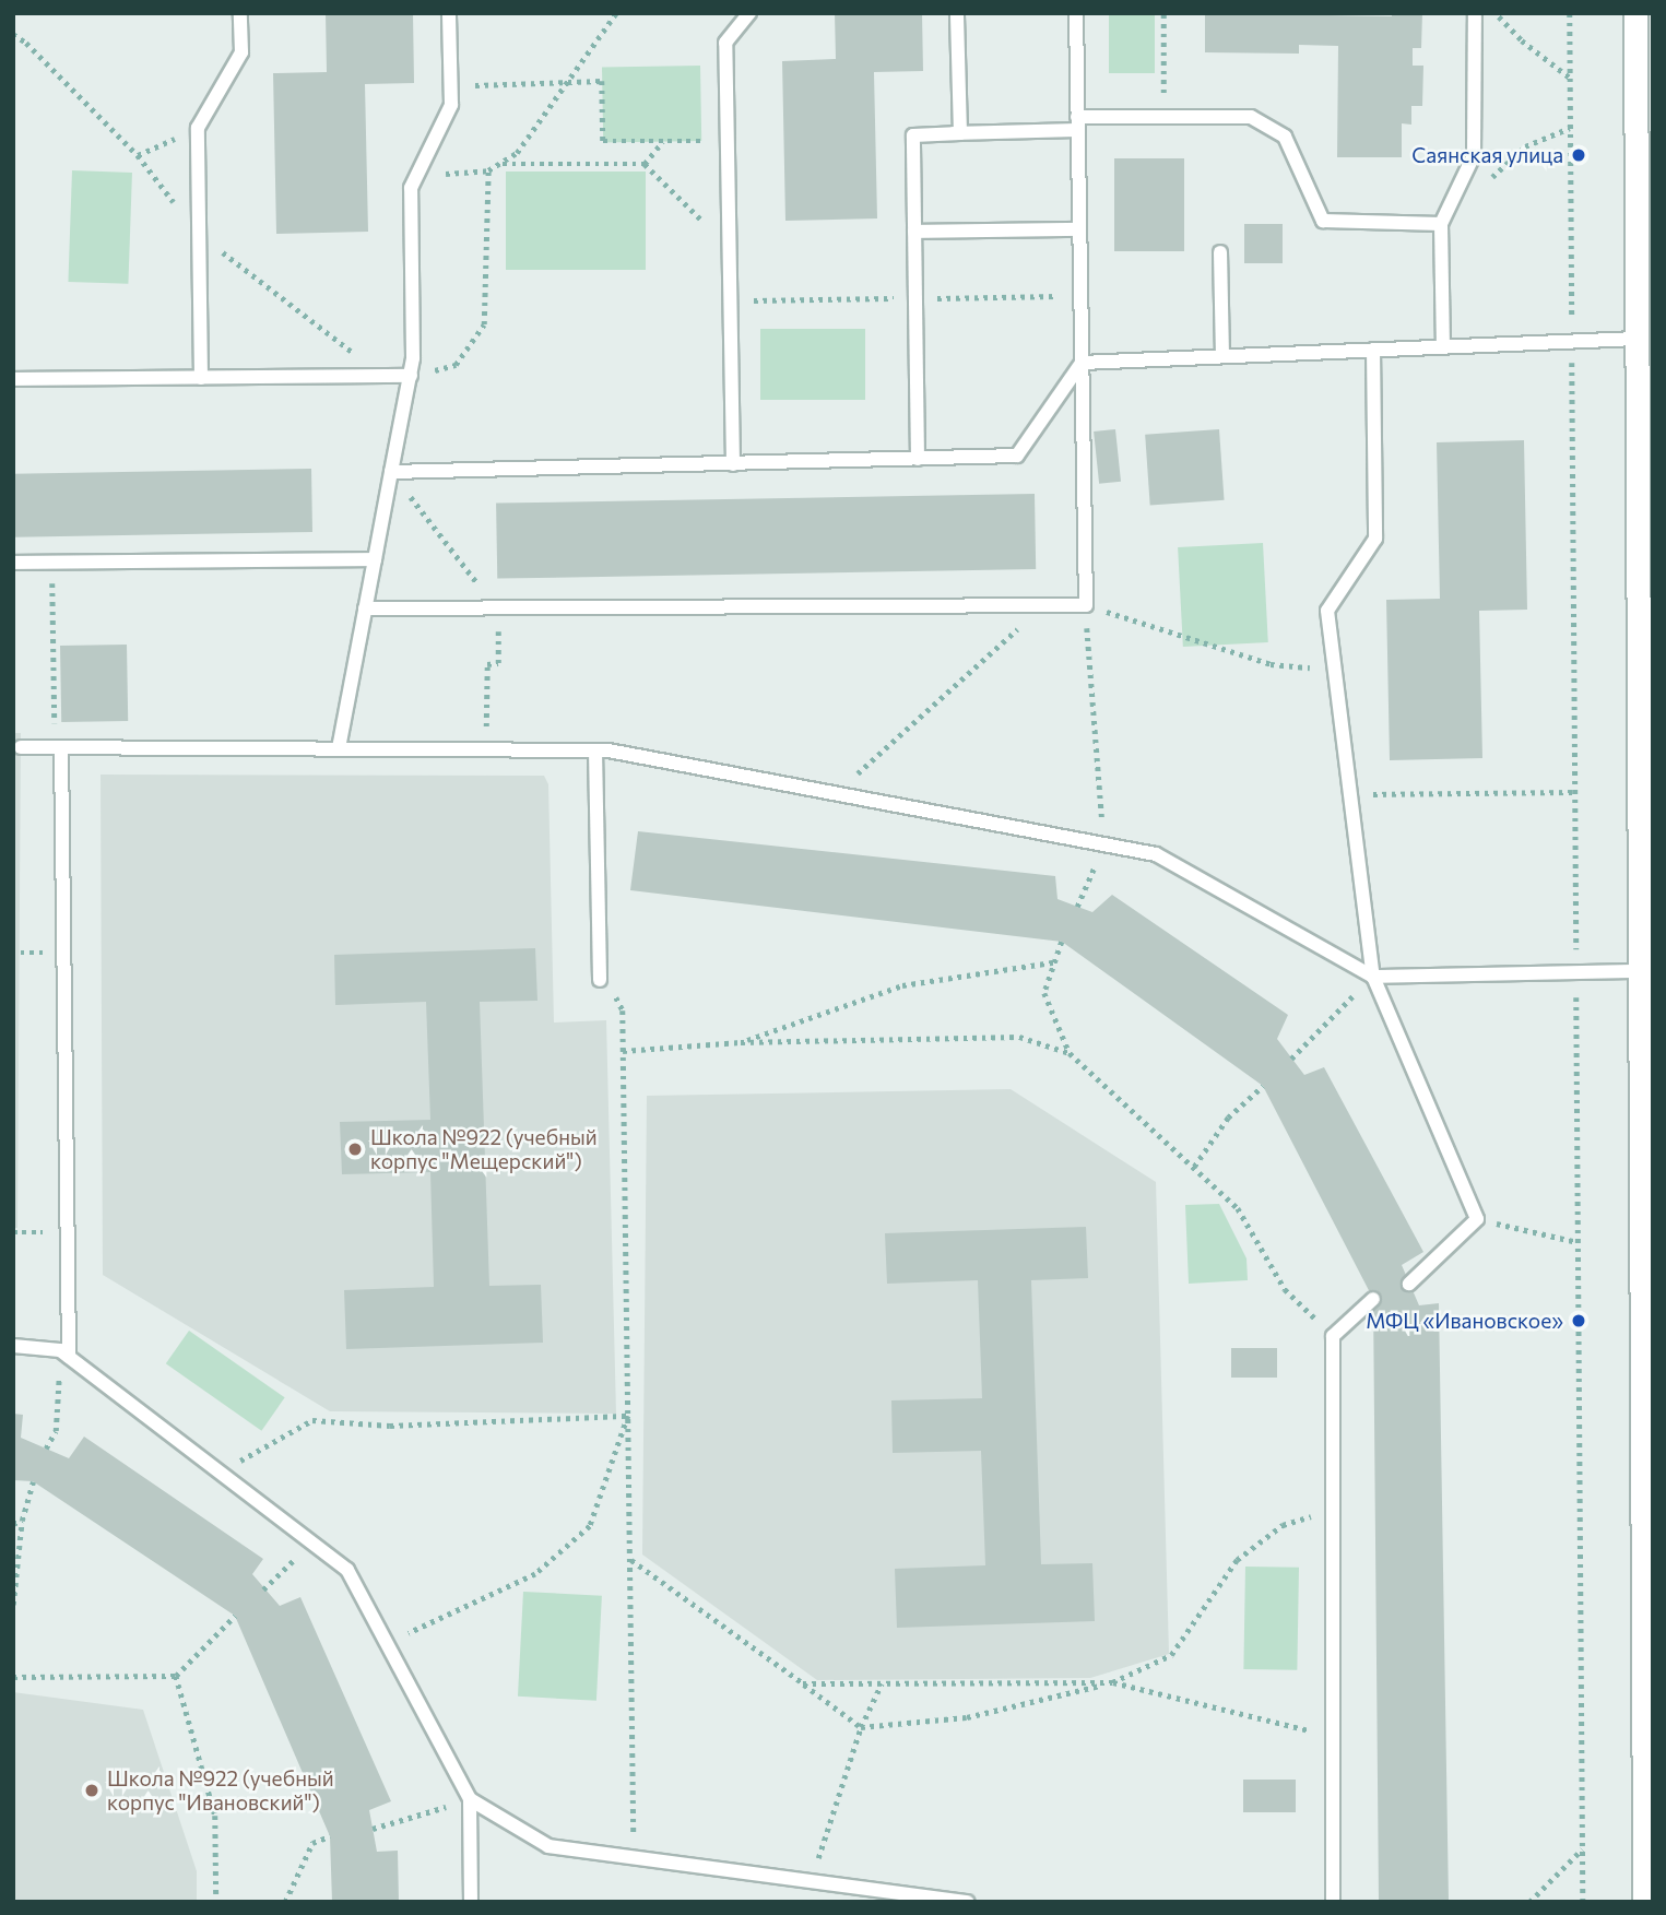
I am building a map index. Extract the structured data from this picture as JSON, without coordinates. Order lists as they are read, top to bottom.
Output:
{
  "places": [
    "Саянская улица",
    "Школа №922 (учебный корпус \"Мещерский\")",
    "МФЦ «Ивановское»",
    "Школа №922 (учебный корпус \"Ивановский\")"
  ]
}
